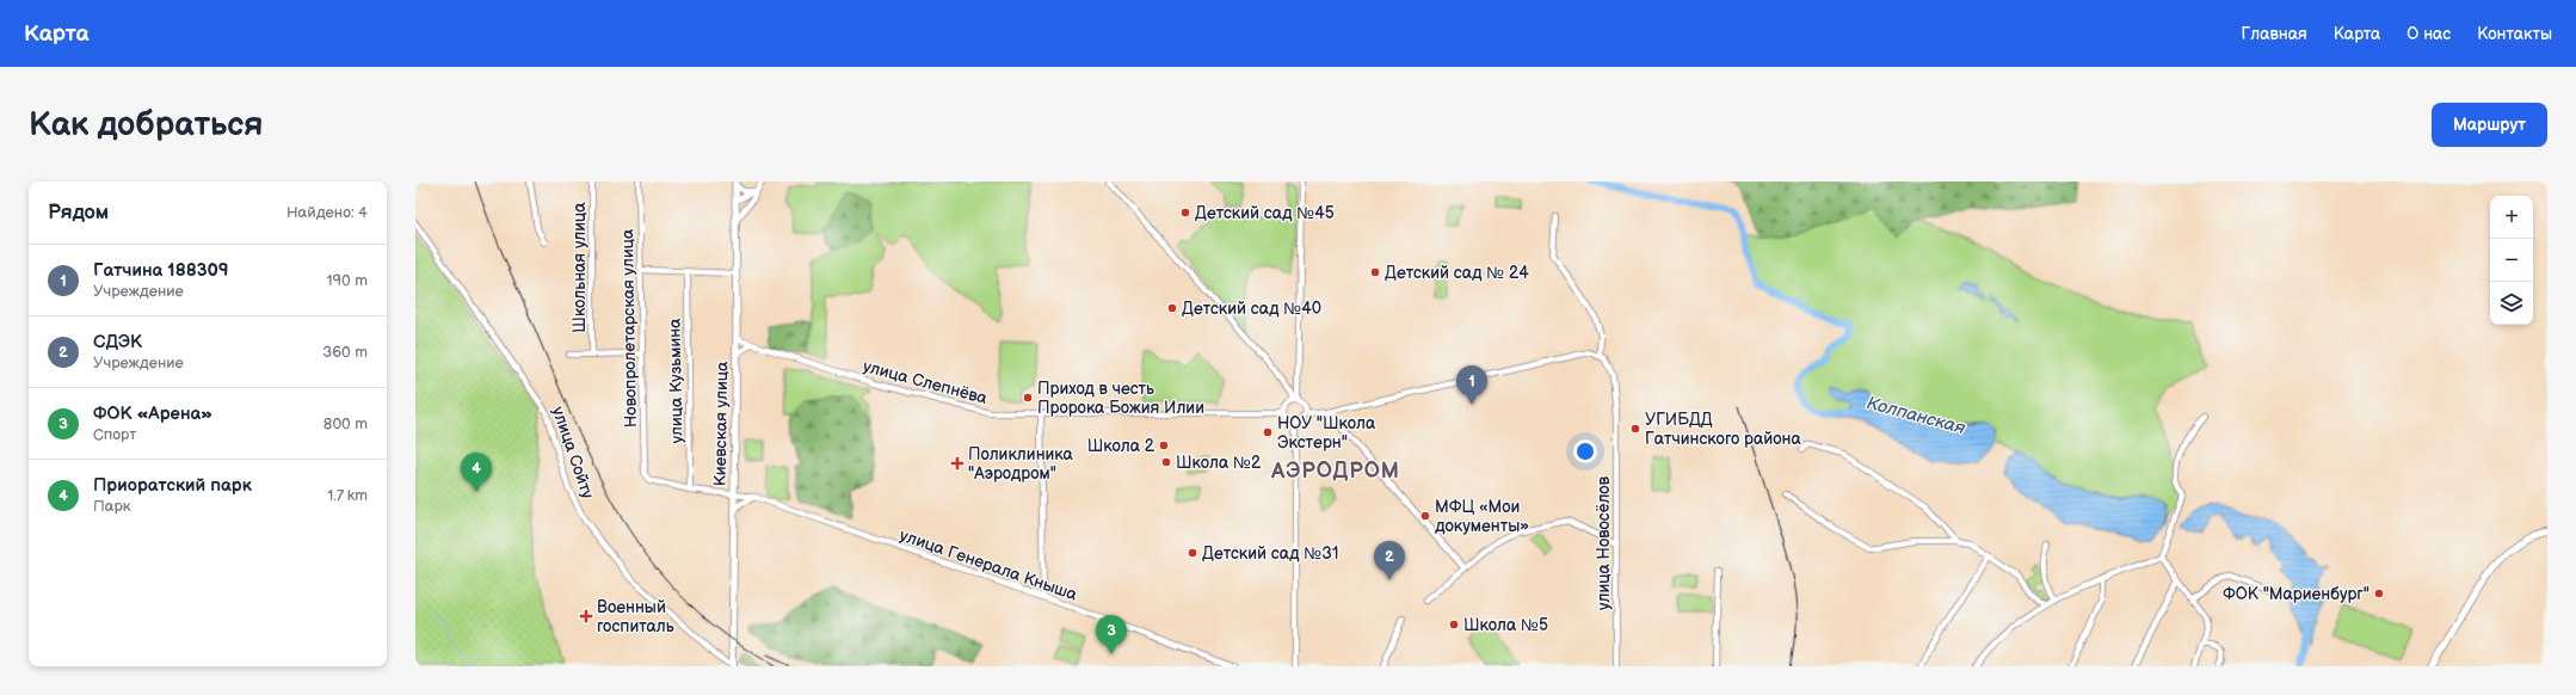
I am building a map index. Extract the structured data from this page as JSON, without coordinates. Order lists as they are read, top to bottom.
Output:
{
  "streets": {
    "main road": ["Киевская улица"],
    "street": [
      "Школьная улица",
      "Новопролетарская улица",
      "улица Кузьмина",
      "улица Слепнёва",
      "улица Сойту",
      "улица Новосёлов",
      "улица Генерала Кныша"
    ]
  },
  "crossings": [
    ["Новопролетарская улица", "улица Генерала Кныша"],
    ["улица Кузьмина", "улица Генерала Кныша"],
    ["улица Слепнёва", "Киевская улица"],
    ["Киевская улица", "улица Сойту"],
    ["Киевская улица", "улица Генерала Кныша"]
  ],
  "districts": ["АЭРОДРОМ"],
  "water": ["Колпанская"],
  "places": {
    "other": [
      "Детский сад №45",
      "Детский сад № 24",
      "Детский сад №40",
      "Приход в честь Пророка Божия Илии",
      "УГИБДД Гатчинского района",
      "НОУ \"Школа Экстерн\"",
      "Школа 2",
      "Школа №2",
      "МФЦ «Мои документы»",
      "Детский сад №31",
      "ФОК \"Мариенбург\"",
      "Школа №5"
    ],
    "health": ["Поликлиника \"Аэродром\"", "Военный госпиталь"]
  },
  "page": {
    "header": "Карта",
    "nav": [
      "Главная",
      "Карта",
      "О нас",
      "Контакты"
    ],
    "buttons": "Маршрут",
    "title": "Как добраться",
    "heading": ["Рядом", "Найдено: 4"],
    "map_buttons": ["+", "−"],
    "list": [
      {
        "mark": "1",
        "name": "Гатчина 188309",
        "note": "Учреждение",
        "value": "190 m"
      },
      {
        "mark": "2",
        "name": "СДЭК",
        "note": "Учреждение",
        "value": "360 m"
      },
      {
        "mark": "3",
        "name": "ФОК «Арена»",
        "note": "Спорт",
        "value": "800 m"
      },
      {
        "mark": "4",
        "name": "Приоратский парк",
        "note": "Парк",
        "value": "1.7 km"
      }
    ],
    "pins": [
      "1",
      "4",
      "2",
      "3"
    ]
  }
}
